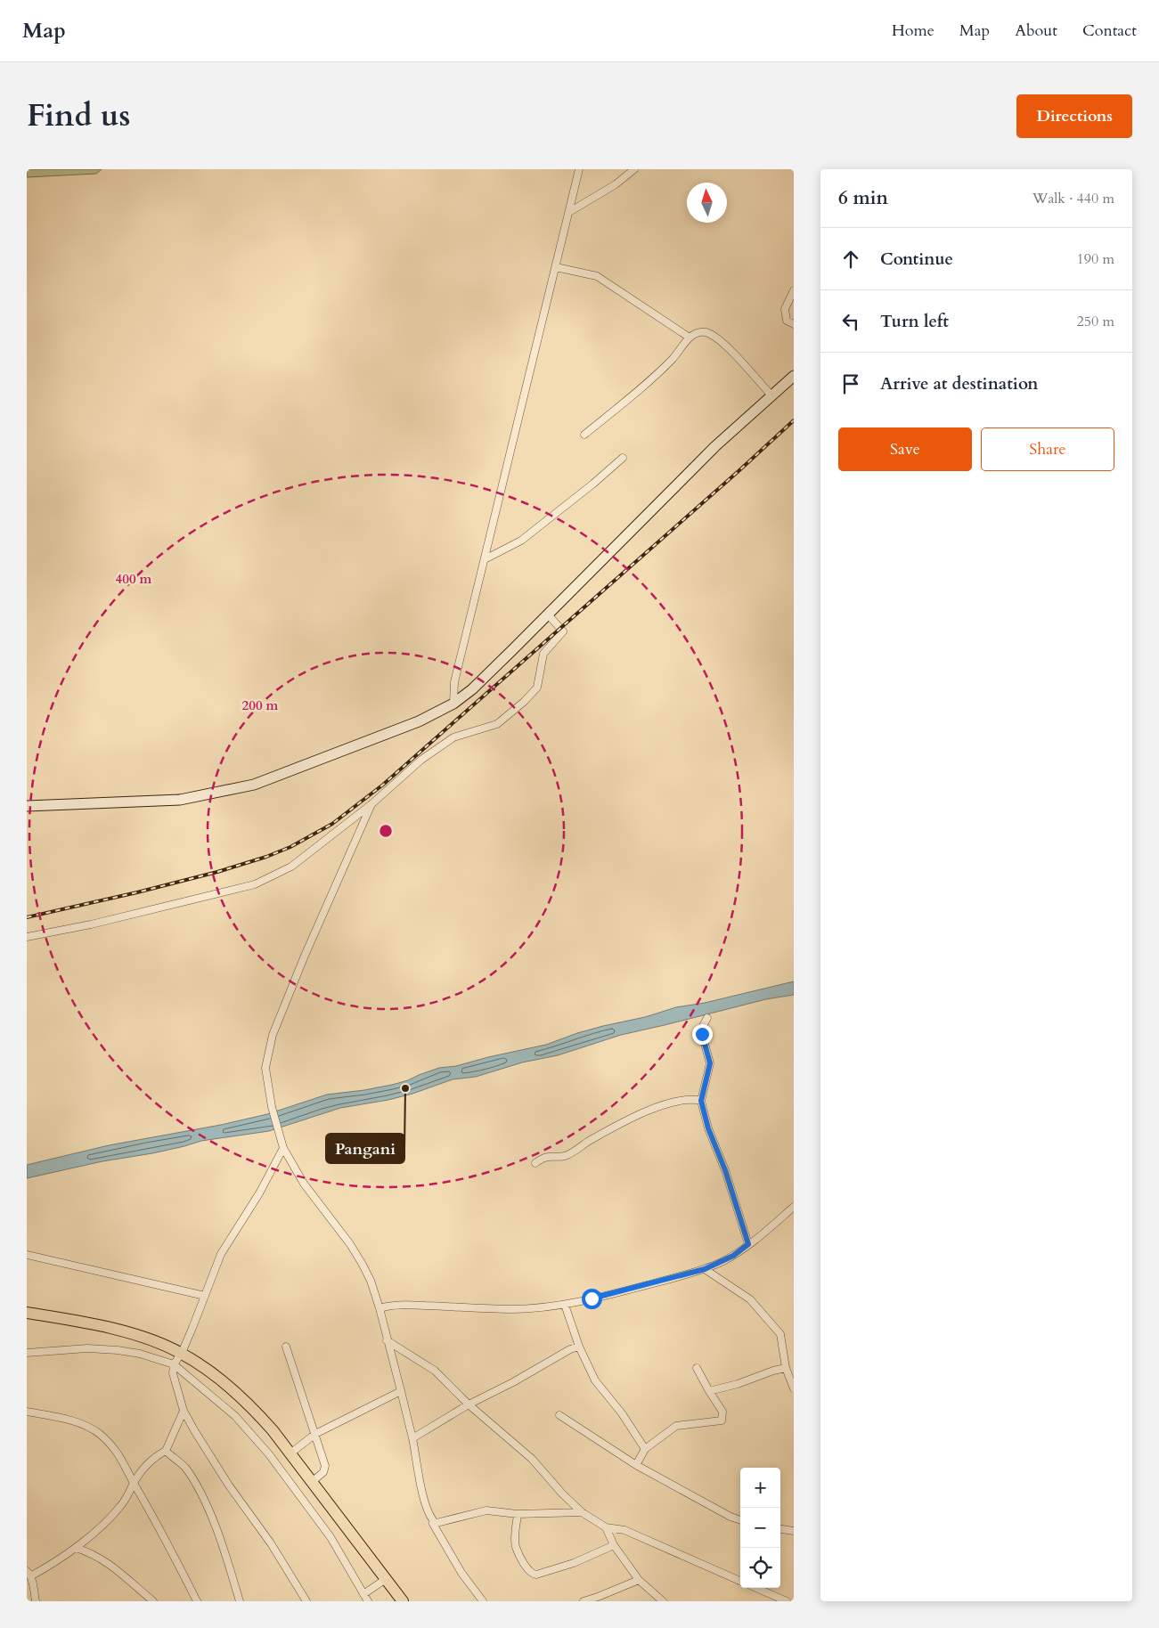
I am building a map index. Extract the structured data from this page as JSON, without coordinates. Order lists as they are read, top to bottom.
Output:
{
  "places": ["Pangani"],
  "north": "top",
  "page": {
    "header": "Map",
    "nav": [
      "Home",
      "Map",
      "About",
      "Contact"
    ],
    "title": "Find us",
    "buttons": [
      "Directions",
      ["Save", "Share"]
    ],
    "heading": ["6 min", "Walk · 440 m"],
    "list": [
      ["Continue", "190 m"],
      ["Turn left", "250 m"],
      "Arrive at destination"
    ],
    "map_buttons": ["+", "−"]
  },
  "rings": ["400 m", "200 m"]
}
